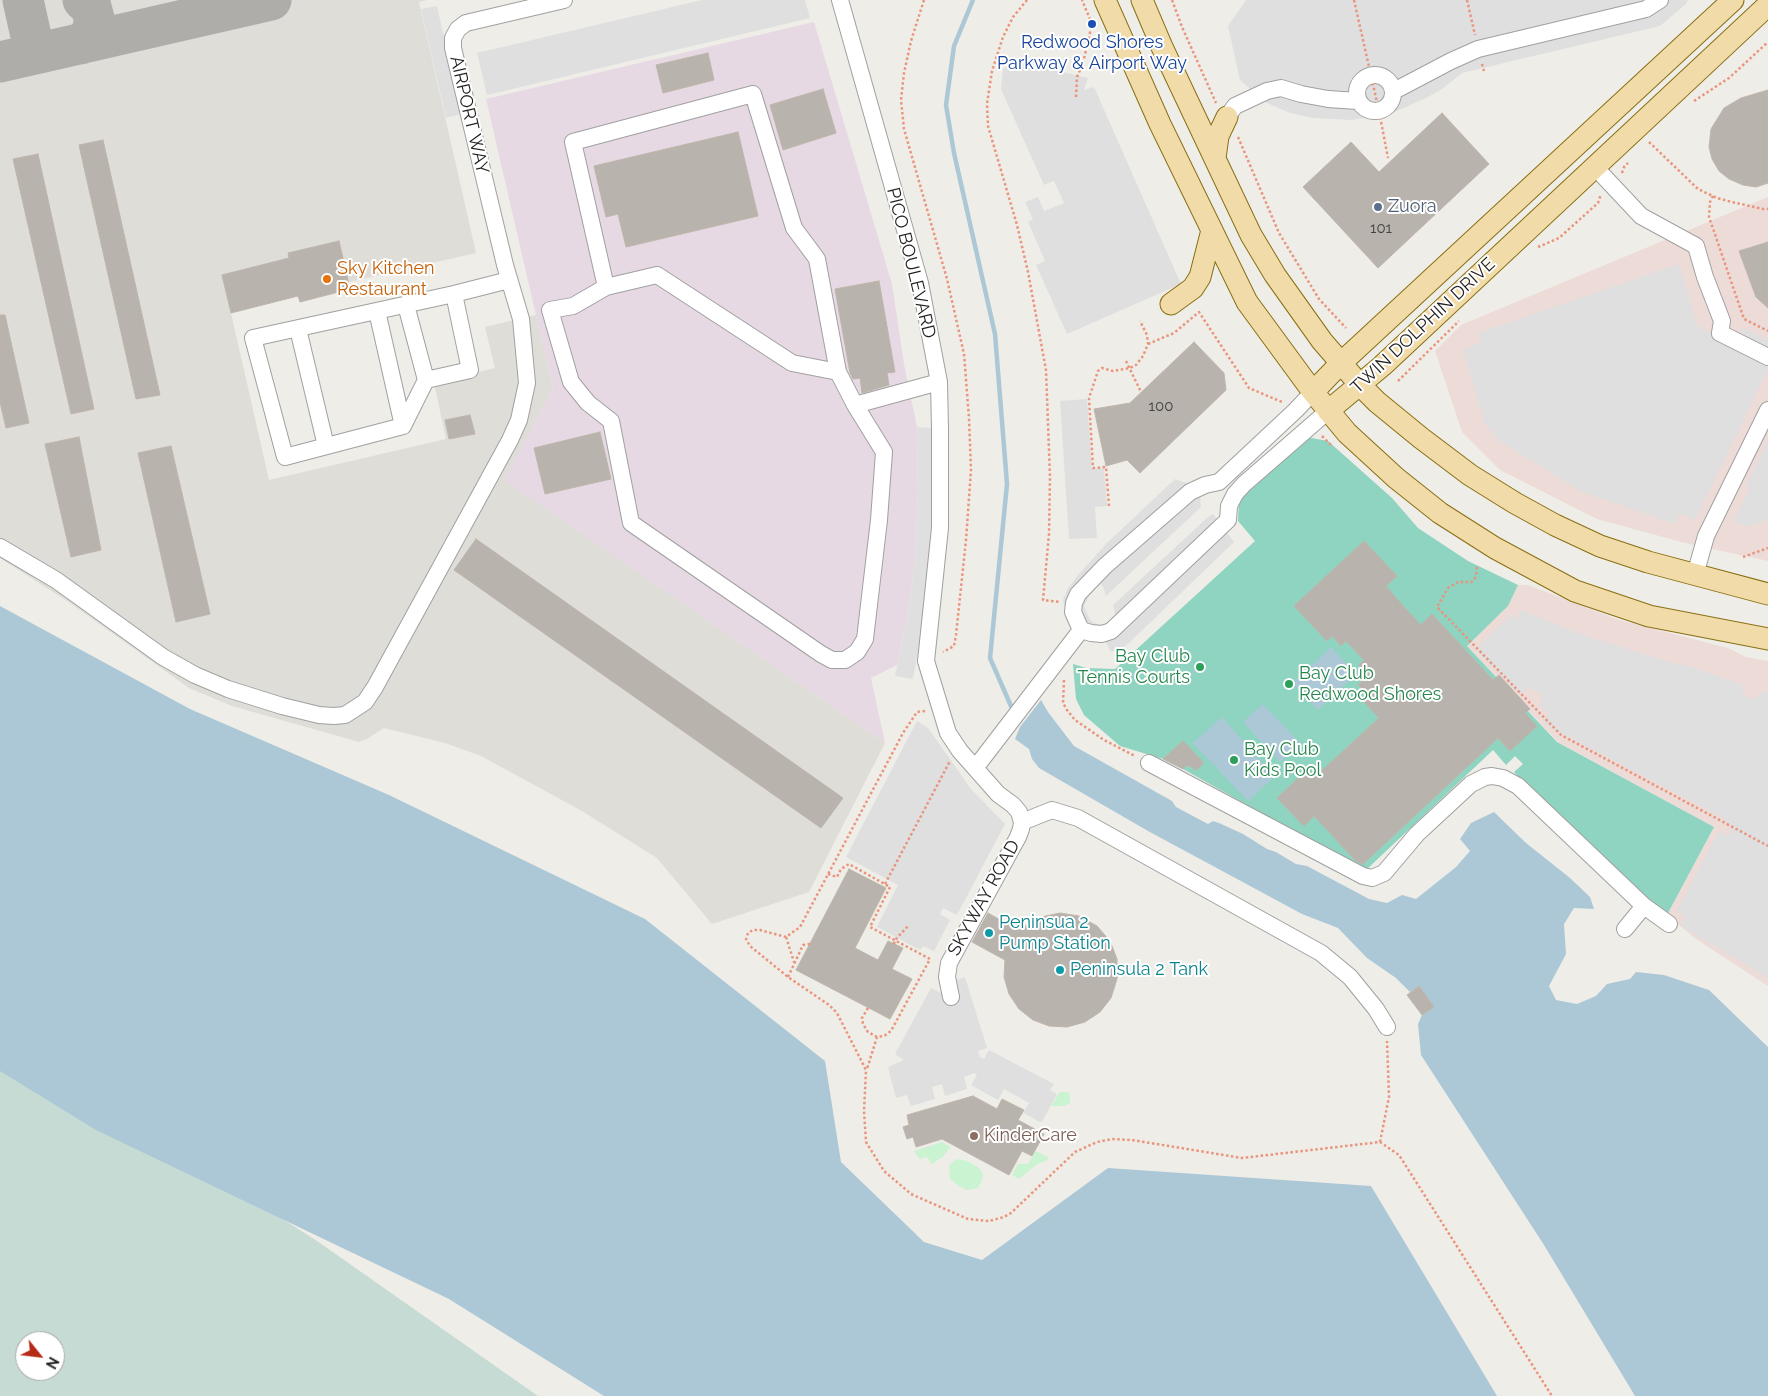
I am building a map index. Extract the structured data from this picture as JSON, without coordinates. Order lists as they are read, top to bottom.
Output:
{
  "streets": {
    "main road": ["TWIN DOLPHIN DRIVE"],
    "street": ["AIRPORT WAY", "PICO BOULEVARD", "SKYWAY ROAD"]
  },
  "crossings": [
    ["PICO BOULEVARD", "SKYWAY ROAD"]
  ],
  "places": [
    "Redwood Shores Parkway & Airport Way",
    "Zuora",
    "Sky Kitchen Restaurant",
    "Bay Club Tennis Courts",
    "Bay Club Redwood Shores",
    "Bay Club Kids Pool",
    "Peninsua 2 Pump Station",
    "Peninsula 2 Tank",
    "KinderCare"
  ],
  "house_numbers": ["101", "100"],
  "north": "bottom right"
}
